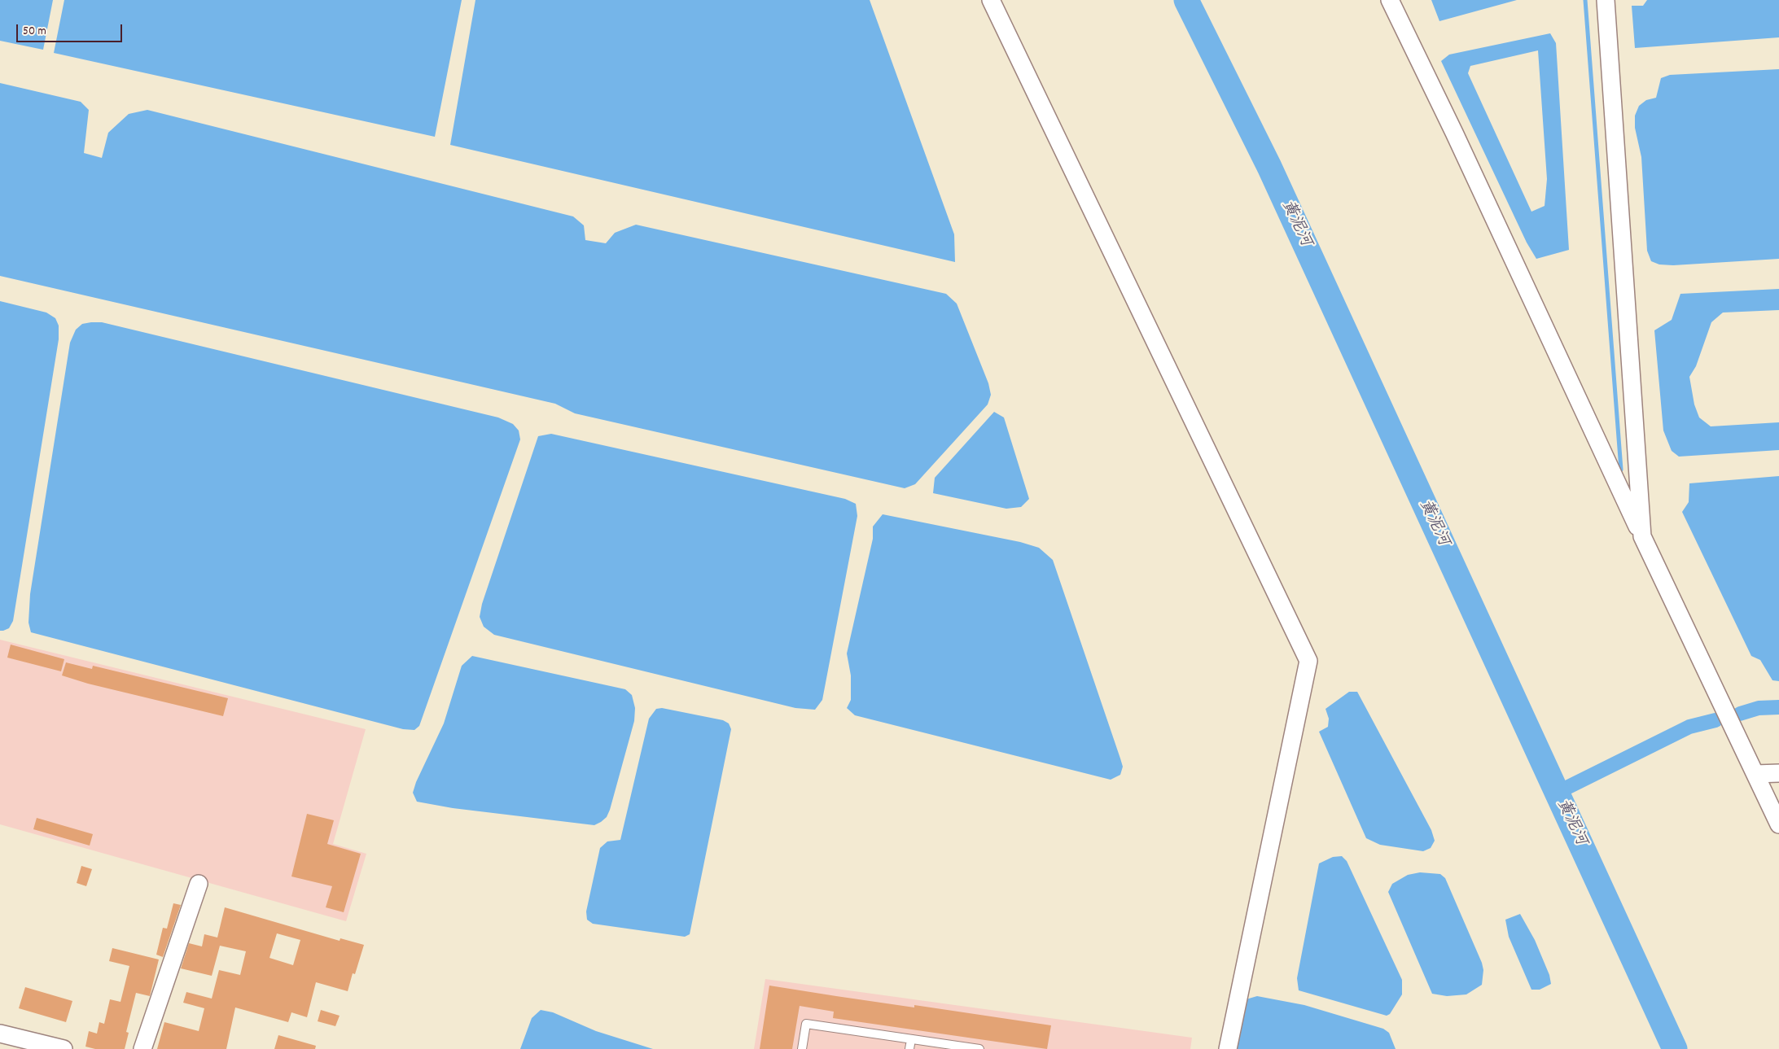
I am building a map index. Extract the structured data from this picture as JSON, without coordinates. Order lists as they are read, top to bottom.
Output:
{
  "water": ["黄泥河"],
  "scale_bar": "50 m"
}
